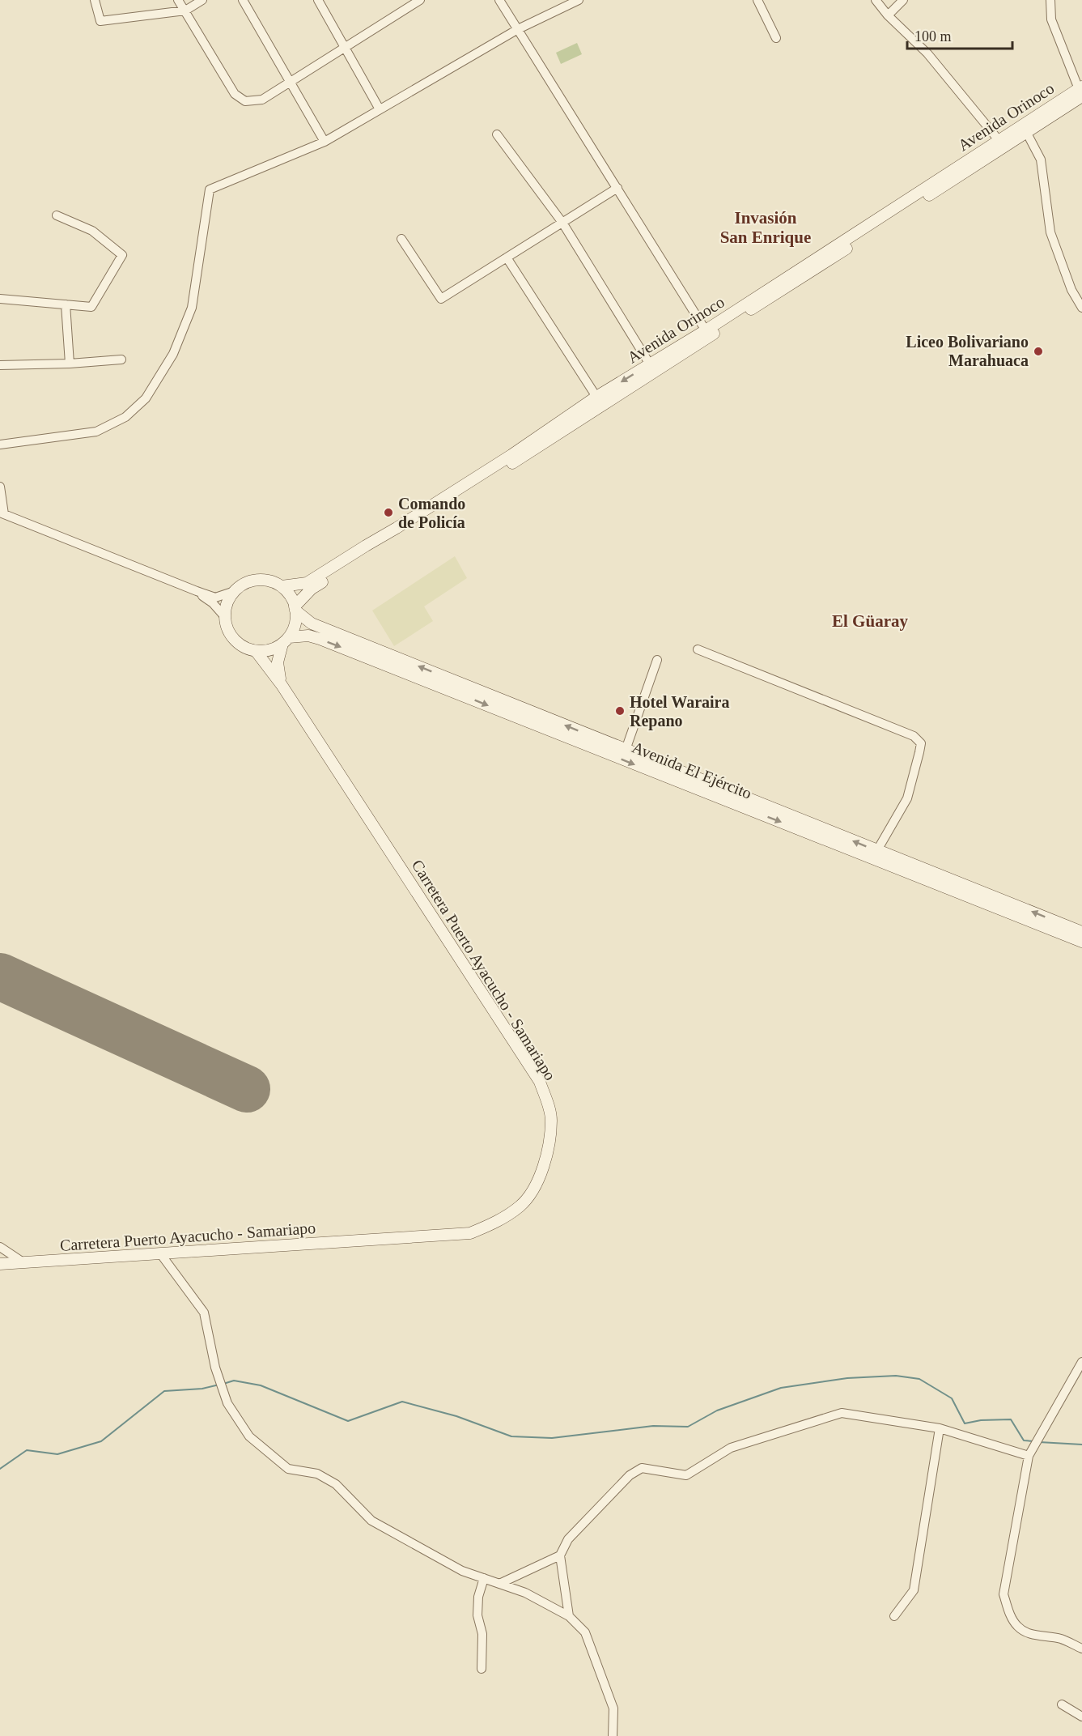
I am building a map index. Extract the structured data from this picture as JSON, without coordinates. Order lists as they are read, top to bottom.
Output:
{
  "streets": {
    "street": ["Avenida Orinoco", "Avenida El Ejército", "Carretera Puerto Ayacucho - Samariapo"]
  },
  "crossings": [
    ["Avenida Orinoco", "Avenida El Ejército"],
    ["Avenida Orinoco", "Carretera Puerto Ayacucho - Samariapo"],
    ["Avenida El Ejército", "Carretera Puerto Ayacucho - Samariapo"]
  ],
  "districts": ["Invasión San Enrique", "El Güaray"],
  "places": ["Liceo Bolivariano Marahuaca", "Comando de Policía", "Hotel Waraira Repano"],
  "scale_bar": "100 m"
}
